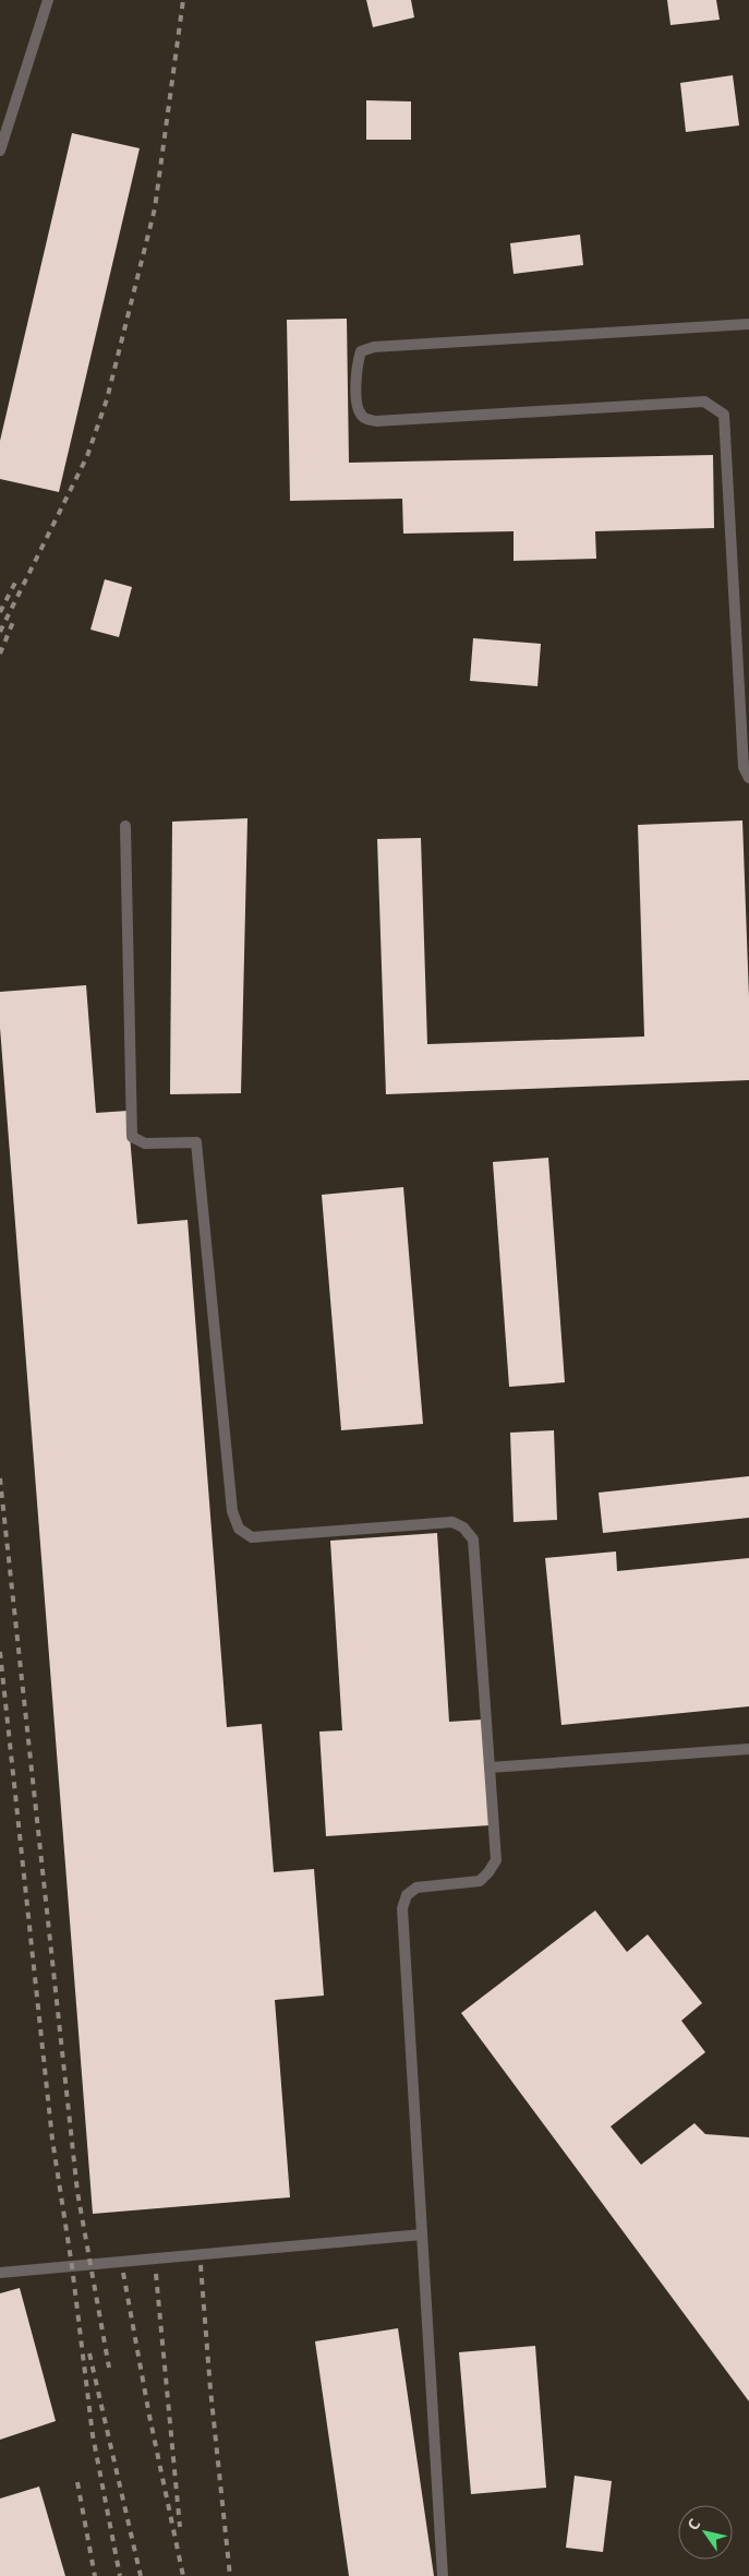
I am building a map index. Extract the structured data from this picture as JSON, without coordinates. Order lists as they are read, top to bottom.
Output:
{
  "north": "top left"
}
